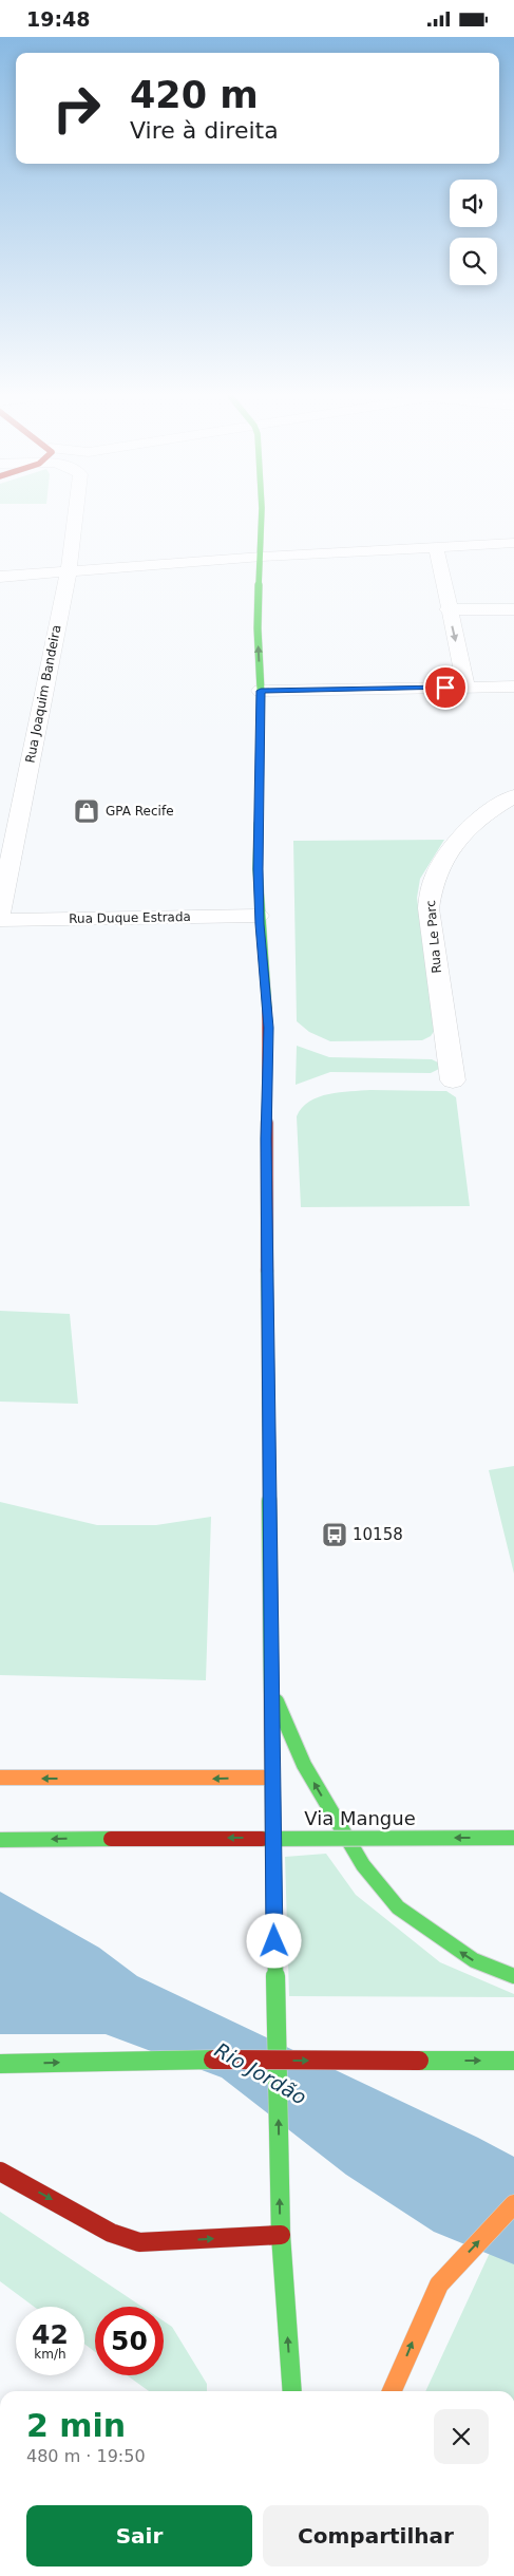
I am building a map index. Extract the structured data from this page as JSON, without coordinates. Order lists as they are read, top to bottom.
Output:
{
  "streets": {
    "main road": ["Via Mangue"],
    "street": ["Rua Joaquim Bandeira", "Rua Duque Estrada", "Rua Le Parc"]
  },
  "water": ["Rio Jordão"],
  "places": {
    "shop": ["GPA Recife"],
    "bus stop": ["10158"]
  },
  "page": {
    "status": "19:48",
    "turn": ["420 m", "Vire à direita"],
    "speed": "42 km/h",
    "limit": "50",
    "heading": ["2 min", "480 m · 19:50"],
    "buttons": ["Sair", "Compartilhar"]
  }
}
